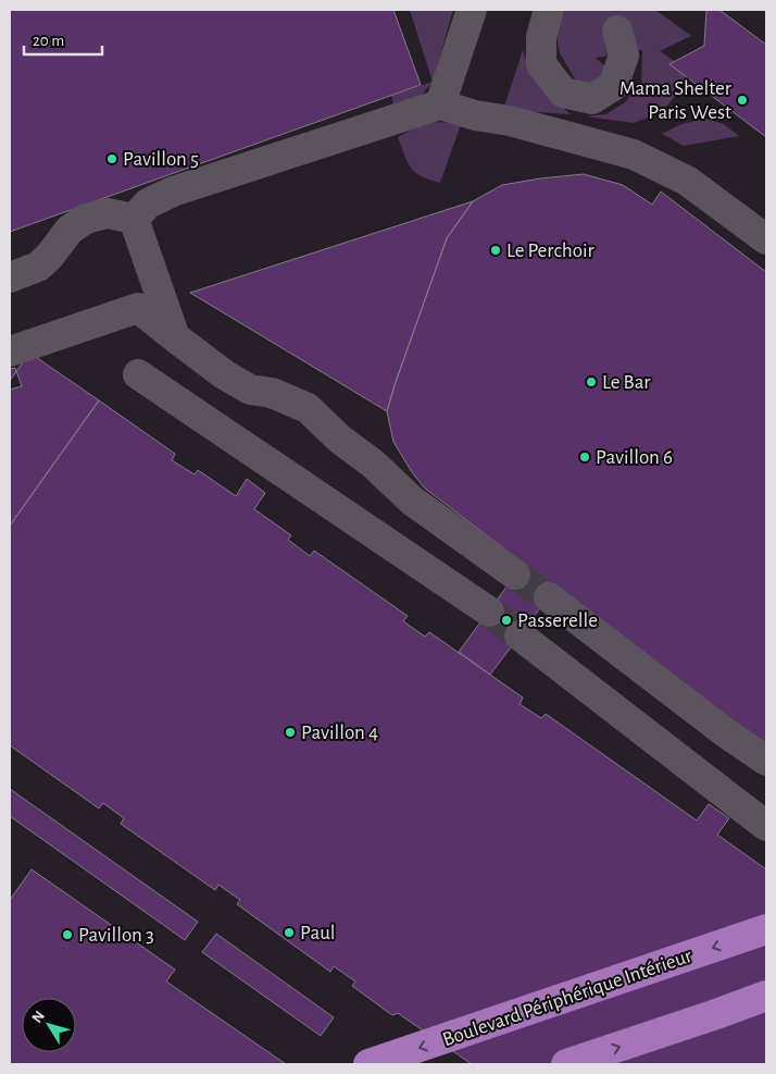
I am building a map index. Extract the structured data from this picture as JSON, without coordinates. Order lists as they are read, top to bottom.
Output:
{
  "streets": {
    "highway": ["Boulevard Périphérique Intérieur"]
  },
  "places": [
    "Mama Shelter Paris West",
    "Pavillon 5",
    "Le Perchoir",
    "Le Bar",
    "Pavillon 6",
    "Passerelle",
    "Pavillon 4",
    "Paul",
    "Pavillon 3"
  ],
  "scale_bar": "20 m",
  "north": "top left"
}
